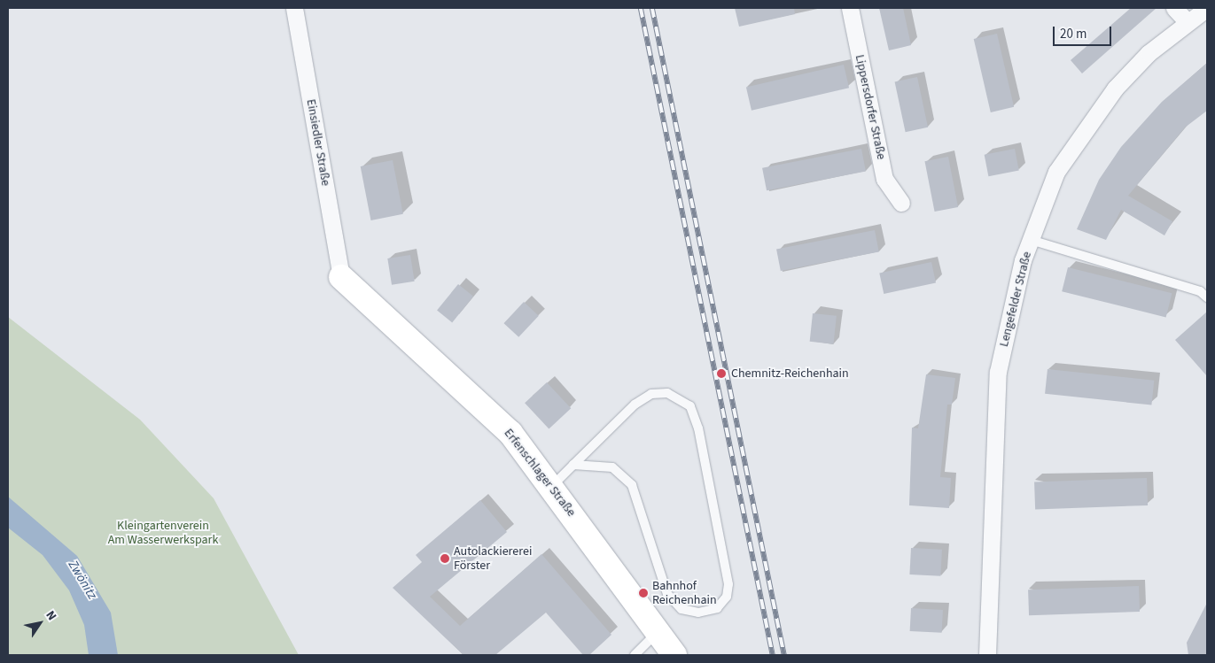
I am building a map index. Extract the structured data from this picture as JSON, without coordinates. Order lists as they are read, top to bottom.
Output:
{
  "streets": {
    "main road": ["Erfenschlager Straße"],
    "street": ["Lippersdorfer Straße", "Einsiedler Straße", "Lengefelder Straße"]
  },
  "crossings": [
    ["Einsiedler Straße", "Erfenschlager Straße"]
  ],
  "water": ["Zwönitz"],
  "parks": ["Kleingartenverein Am Wasserwerkspark"],
  "places": ["Chemnitz-Reichenhain", "Autolackiererei Förster", "Bahnhof Reichenhain"],
  "scale_bar": "20 m",
  "north": "top right"
}
